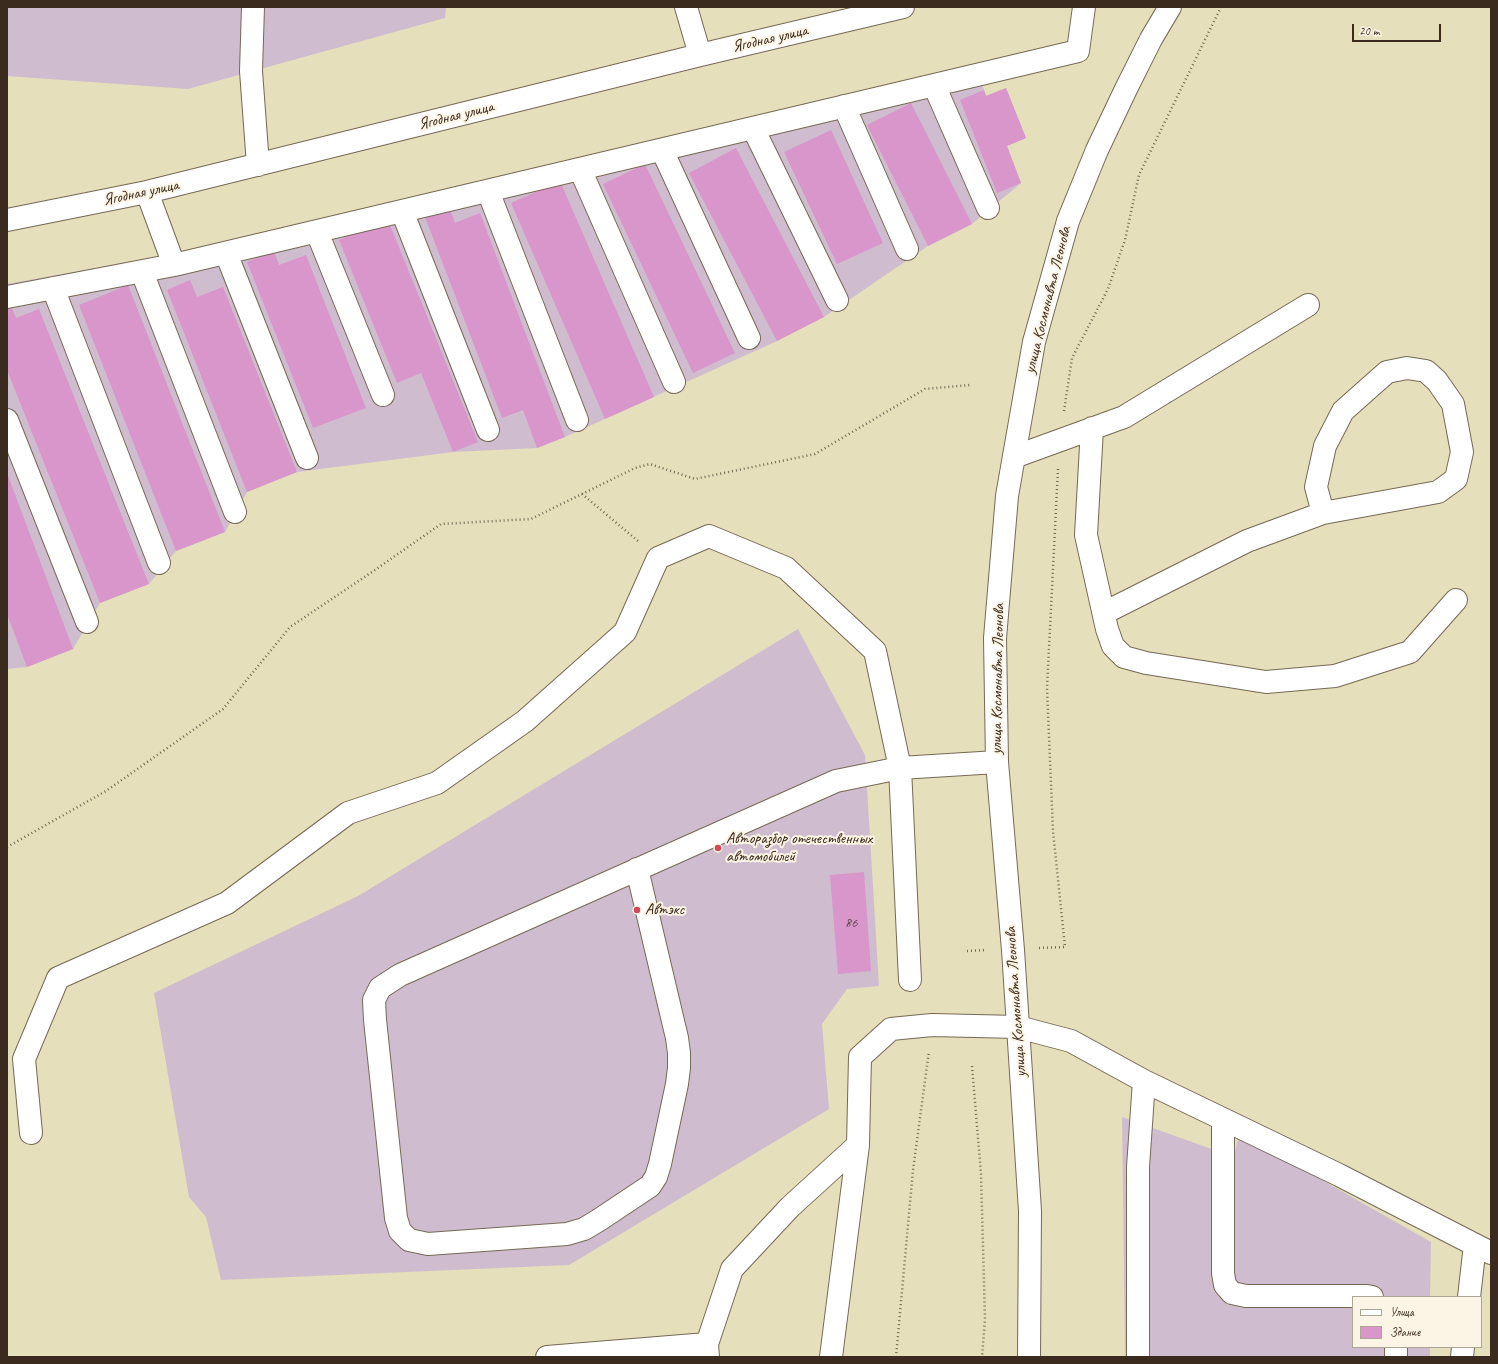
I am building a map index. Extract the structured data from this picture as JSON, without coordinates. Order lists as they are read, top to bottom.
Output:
{
  "streets": {
    "street": ["Ягодная улица", "улица Космонавта Леонова"]
  },
  "places": ["Авторазбор отечественных автомобилей", "Автэкс"],
  "house_numbers": ["86"],
  "legend": ["Улица", "Здание"],
  "scale_bar": "20 m"
}
